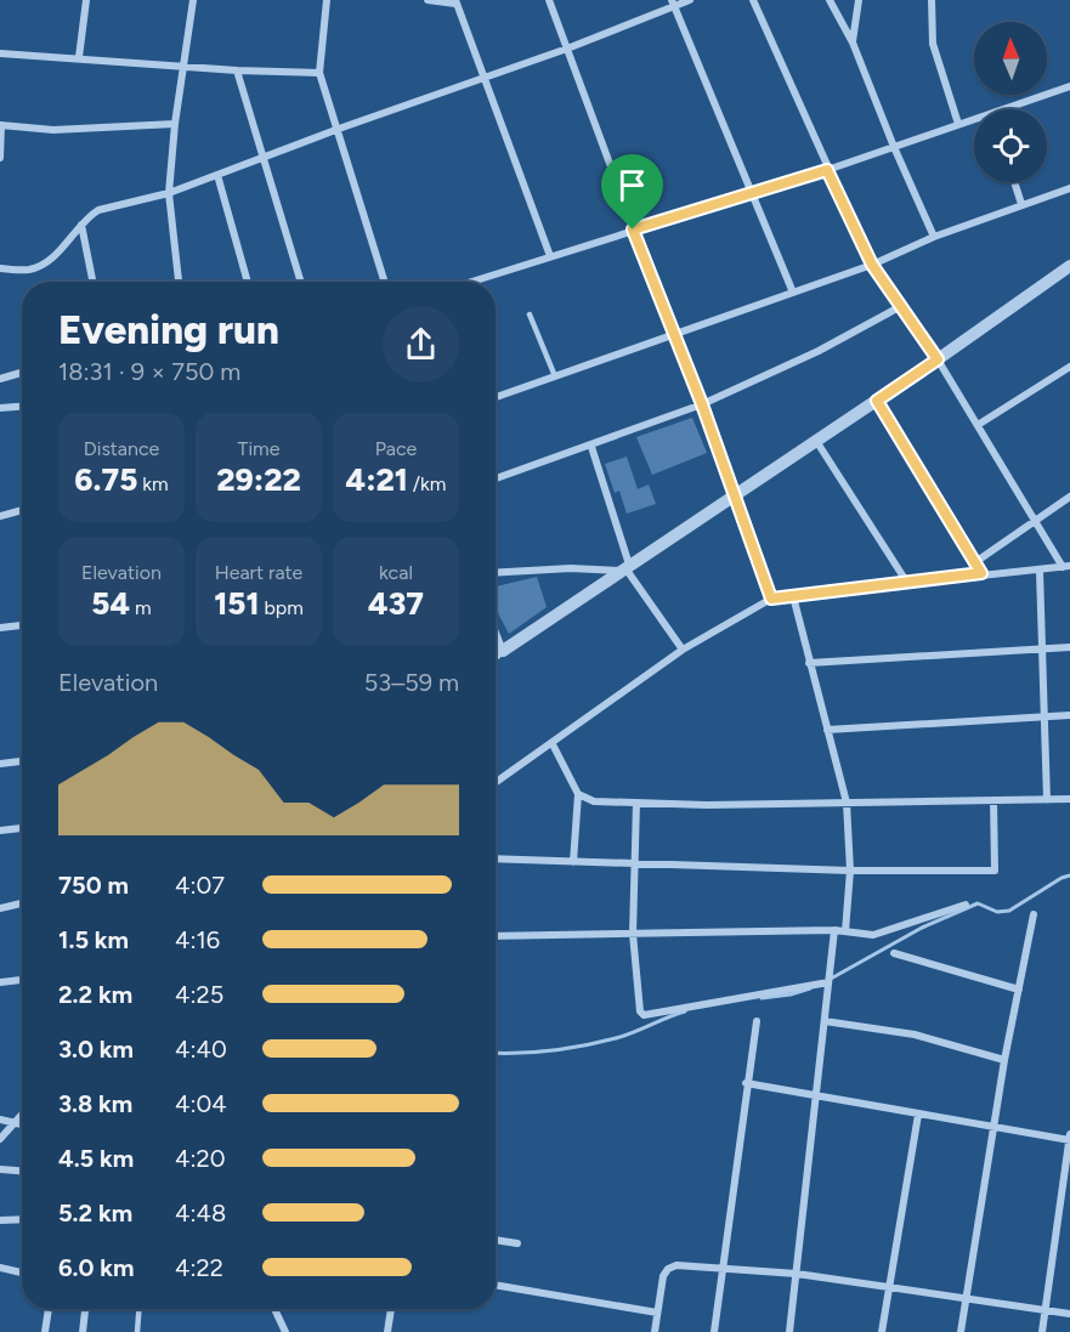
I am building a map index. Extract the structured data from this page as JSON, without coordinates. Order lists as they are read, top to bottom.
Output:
{
  "north": "top",
  "page": {
    "heading": ["Evening run", "18:31 · 9 × 750 m"],
    "stats": [
      ["Distance", "6.75 km"],
      ["Time", "29:22"],
      ["Pace", "4:21 /km"],
      ["Elevation", "54 m"],
      ["Heart rate", "151 bpm"],
      ["kcal", "437"]
    ],
    "chart": ["Elevation", "53–59 m"],
    "list": [
      {
        "name": "750 m",
        "note": "4:07"
      },
      {
        "name": "1.5 km",
        "note": "4:16"
      },
      {
        "name": "2.2 km",
        "note": "4:25"
      },
      {
        "name": "3.0 km",
        "note": "4:40"
      },
      {
        "name": "3.8 km",
        "note": "4:04"
      },
      {
        "name": "4.5 km",
        "note": "4:20"
      },
      {
        "name": "5.2 km",
        "note": "4:48"
      },
      {
        "name": "6.0 km",
        "note": "4:22"
      }
    ]
  }
}
